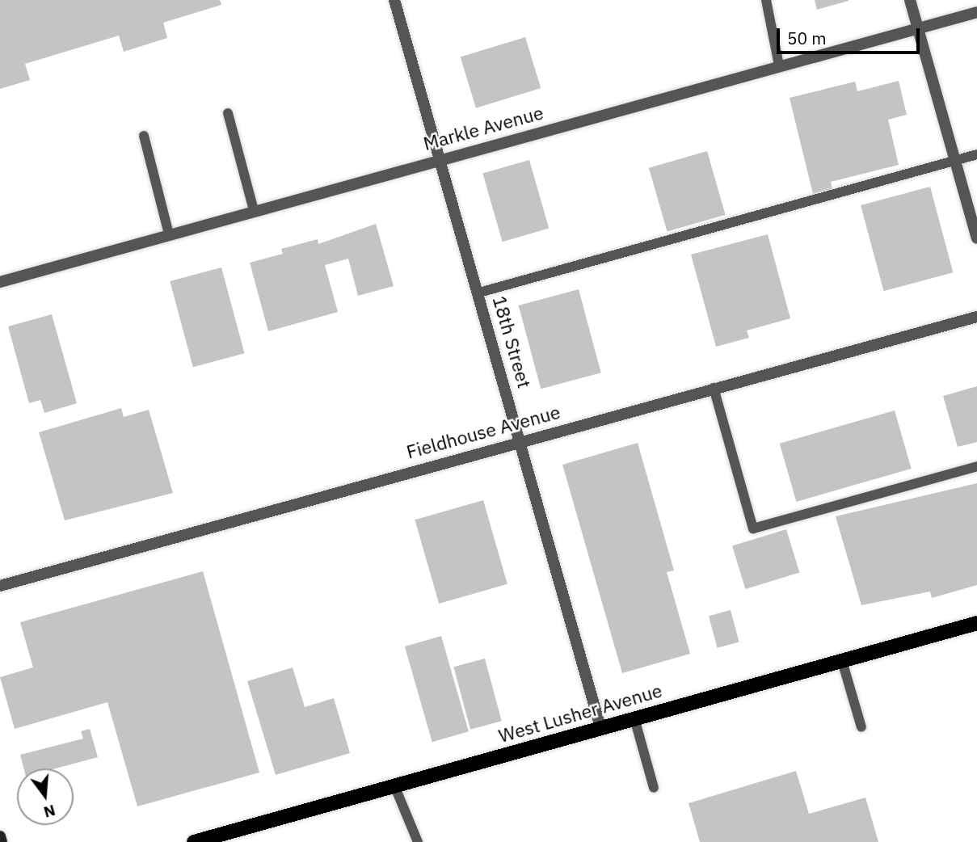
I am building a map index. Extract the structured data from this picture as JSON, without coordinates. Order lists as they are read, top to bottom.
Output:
{
  "streets": {
    "main road": ["West Lusher Avenue"],
    "street": ["Markle Avenue", "18th Street", "Fieldhouse Avenue"]
  },
  "crossings": [
    ["Markle Avenue", "18th Street"],
    ["18th Street", "Fieldhouse Avenue"],
    ["18th Street", "West Lusher Avenue"]
  ],
  "scale_bar": "50 m",
  "north": "bottom"
}
